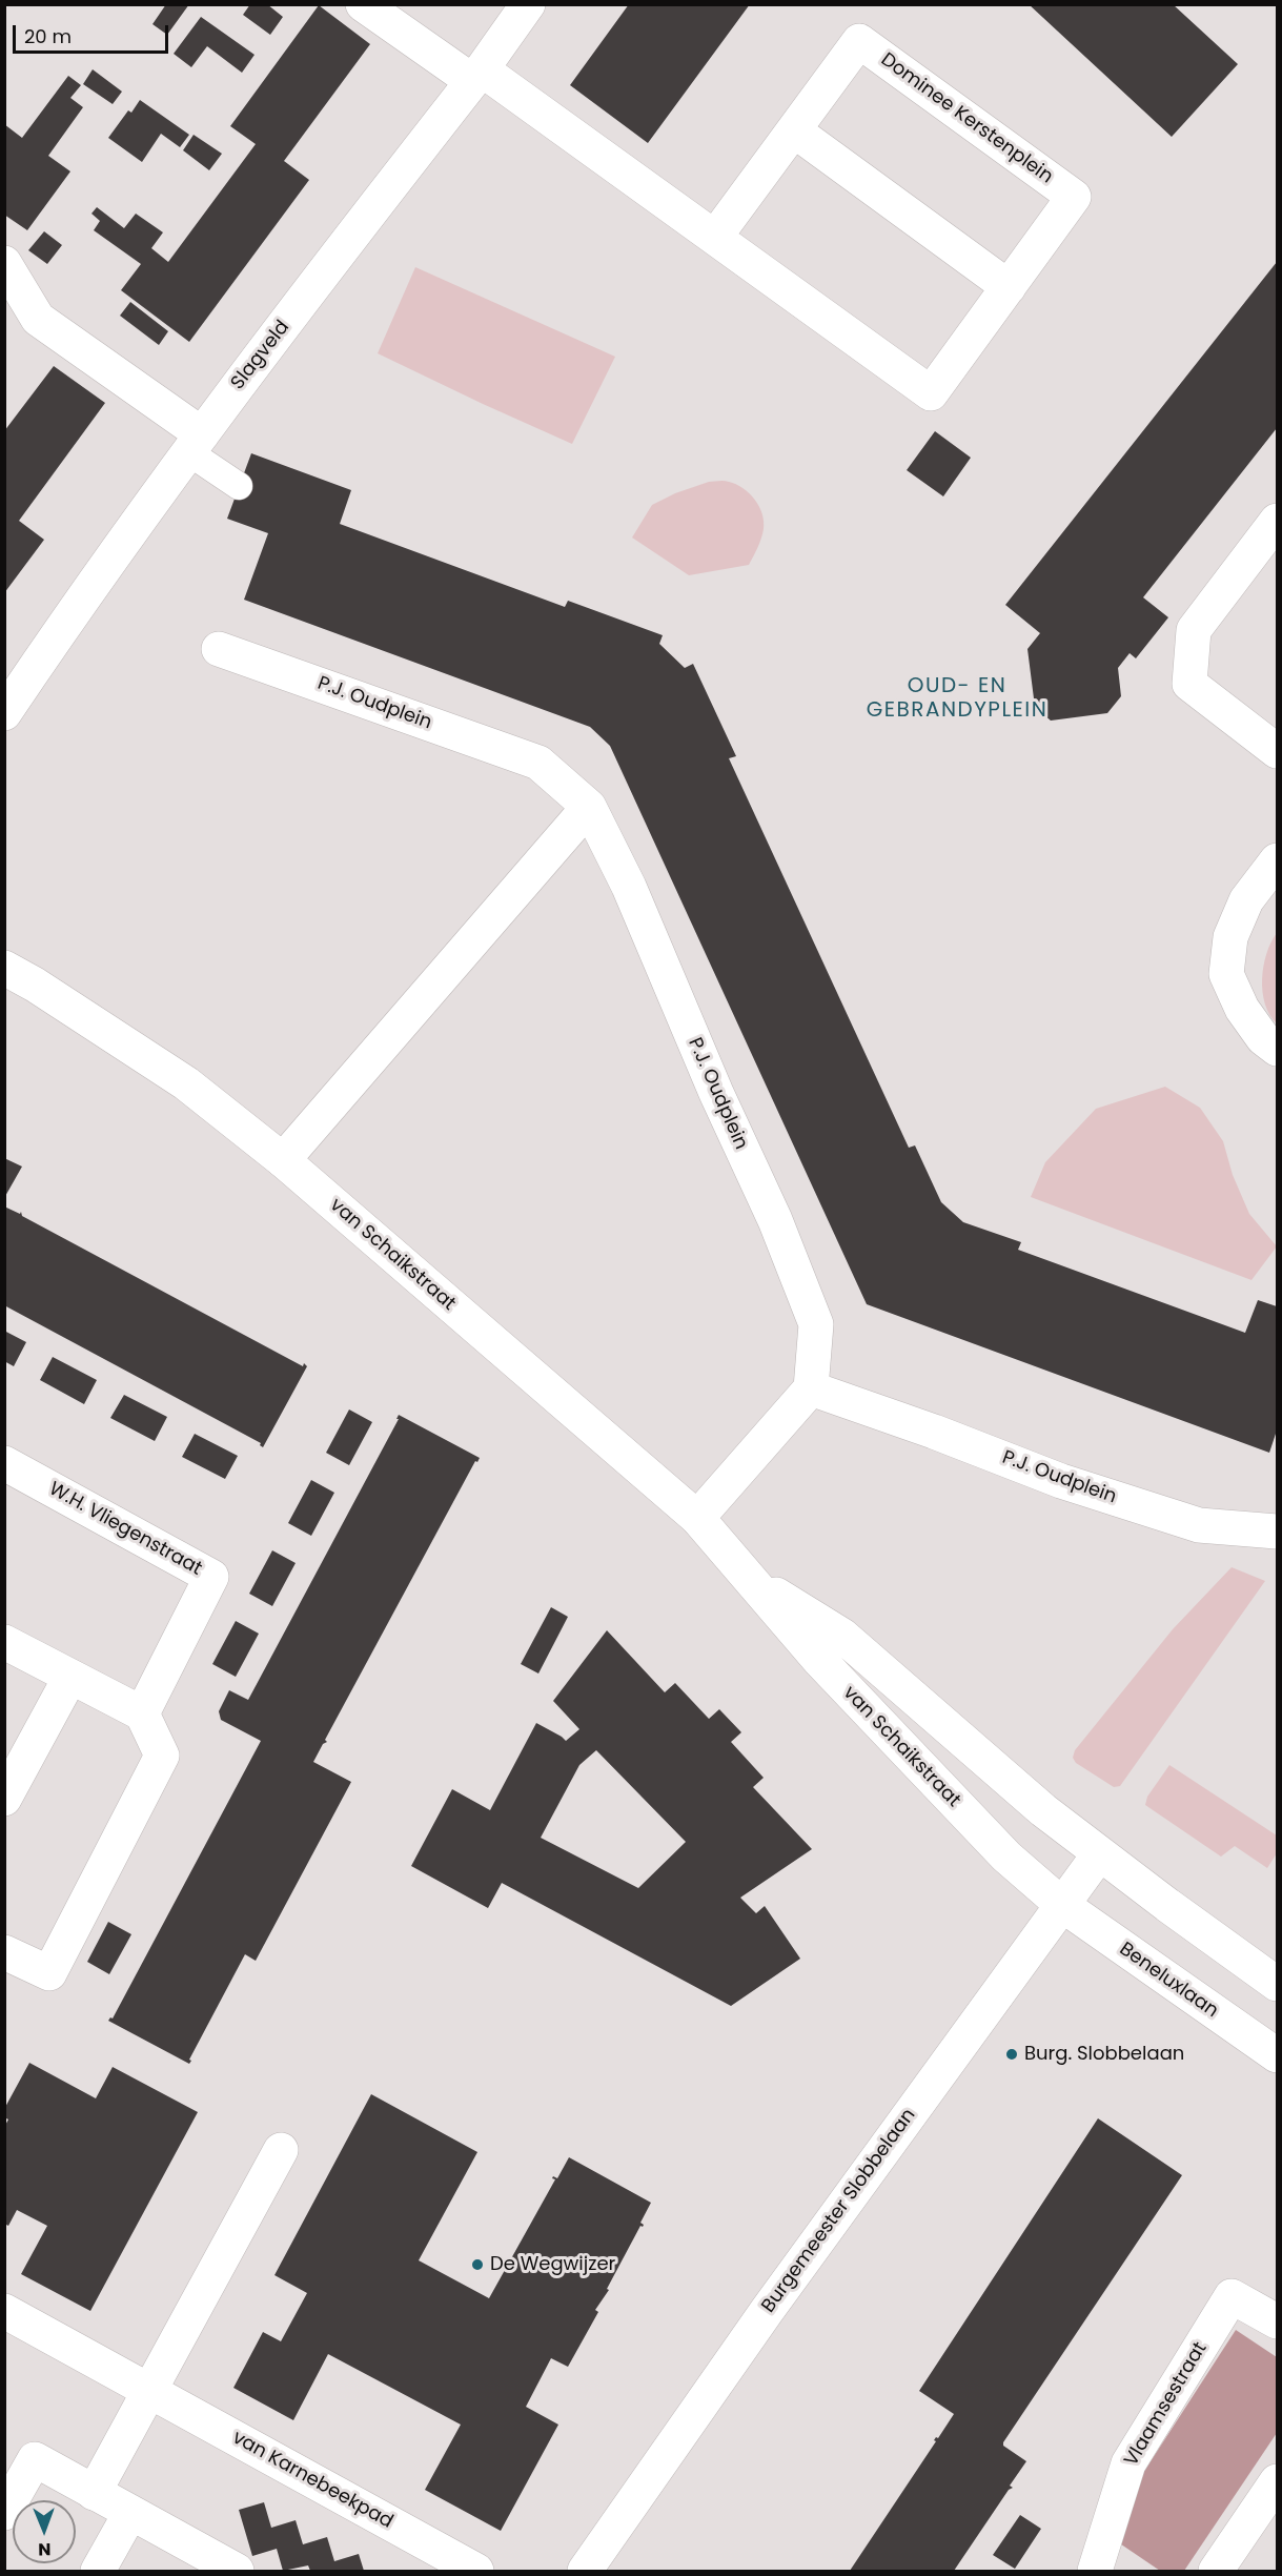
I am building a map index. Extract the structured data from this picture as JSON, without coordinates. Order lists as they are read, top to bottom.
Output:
{
  "streets": {
    "street": [
      "Dominee Kerstenplein",
      "Slagveld",
      "P.J. Oudplein",
      "van Schaikstraat",
      "W.H. Vliegenstraat",
      "Beneluxlaan",
      "Burgemeester Slobbelaan",
      "Vlaamsestraat",
      "van Karnebeekpad"
    ]
  },
  "crossings": [
    ["Dominee Kerstenplein", "Slagveld"],
    ["van Schaikstraat", "Beneluxlaan"],
    ["van Schaikstraat", "Burgemeester Slobbelaan"],
    ["Beneluxlaan", "Burgemeester Slobbelaan"]
  ],
  "districts": ["OUD- EN GEBRANDYPLEIN"],
  "places": ["Burg. Slobbelaan", "De Wegwijzer"],
  "scale_bar": "20 m",
  "north": "bottom"
}
